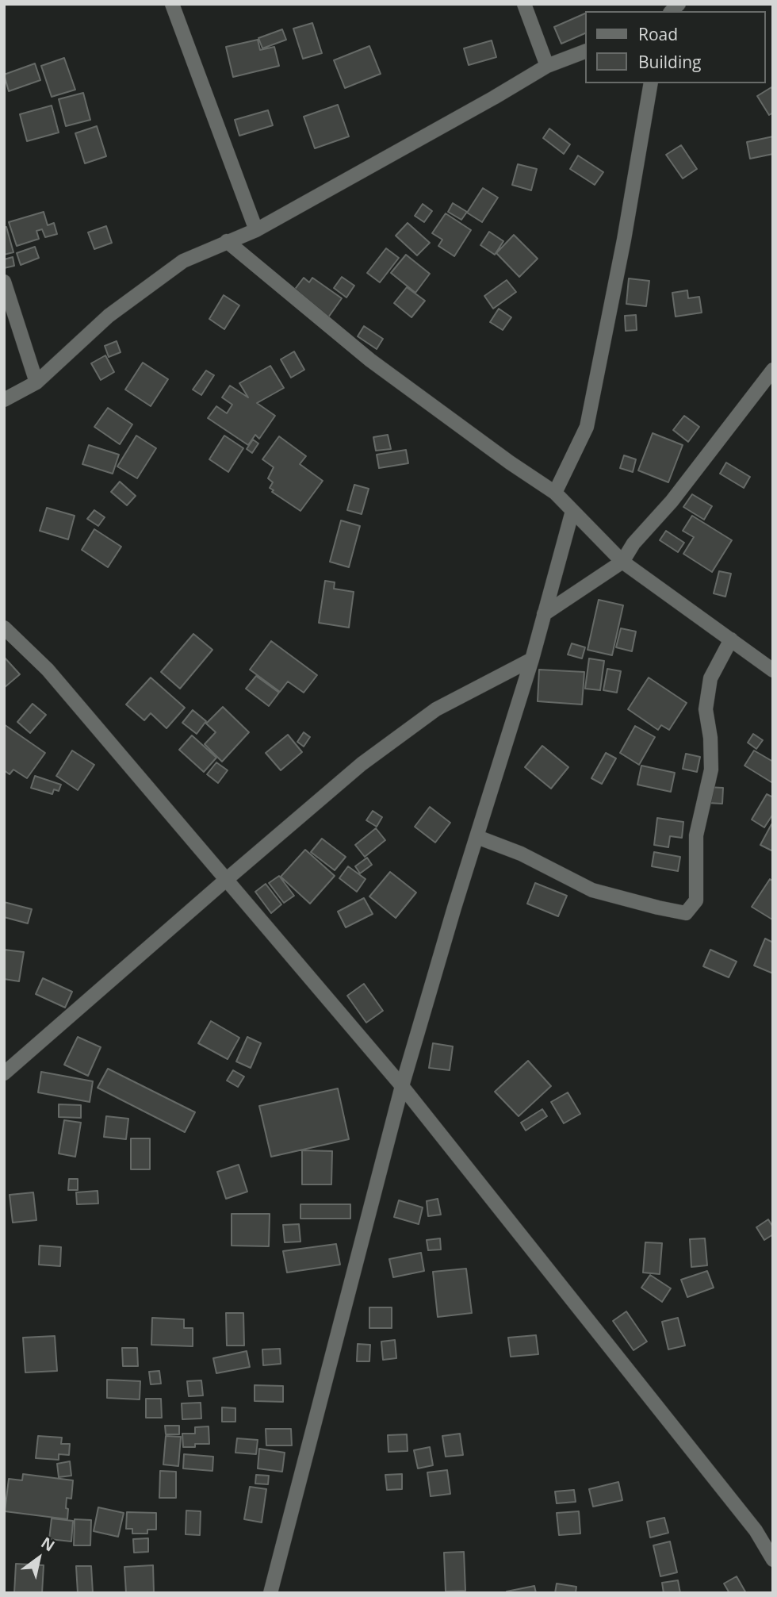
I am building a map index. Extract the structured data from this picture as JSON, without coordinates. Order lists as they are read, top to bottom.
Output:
{
  "legend": ["Road", "Building"],
  "north": "top right"
}
